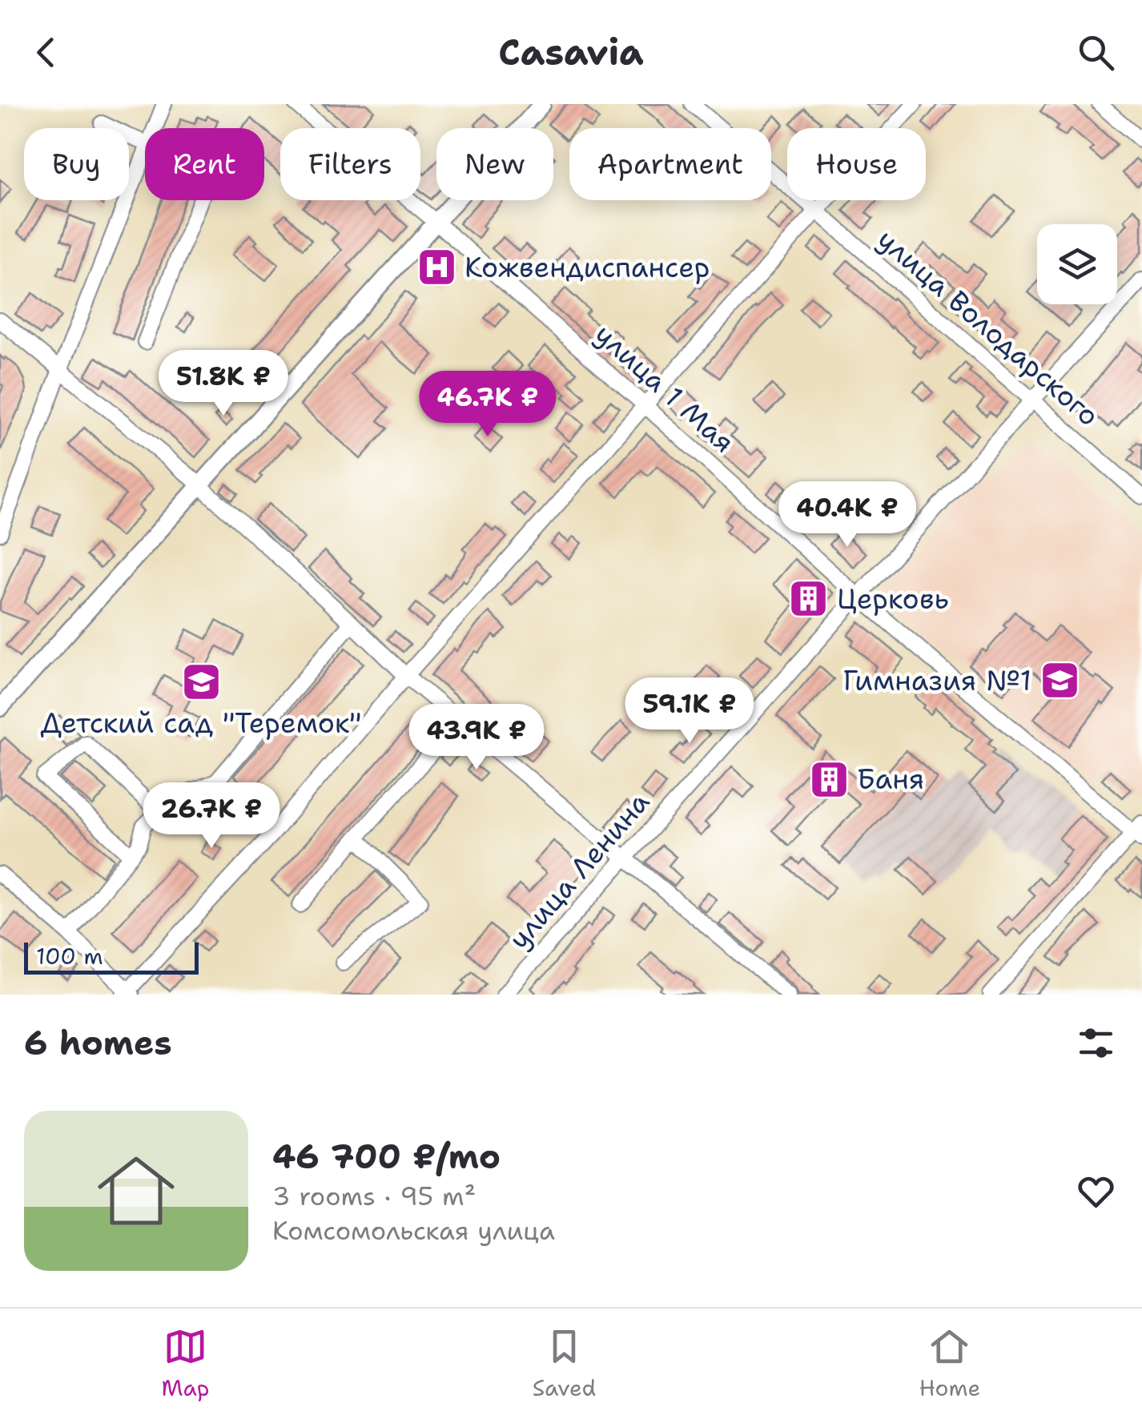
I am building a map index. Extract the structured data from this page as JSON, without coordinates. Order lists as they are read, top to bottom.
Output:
{
  "streets": {
    "street": ["улица Володарского", "улица 1 Мая", "улица Ленина"]
  },
  "crossings": [
    ["улица Володарского", "улица Ленина"],
    ["улица 1 Мая", "улица Ленина"]
  ],
  "places": {
    "hospital": ["Кожвендиспансер"],
    "building": ["Церковь", "Баня"],
    "school or university": ["Гимназия №1", "Детский сад \"Теремок\""]
  },
  "scale_bar": "100 m",
  "page": {
    "header": "Casavia",
    "chip": [
      "Buy",
      "Rent",
      "Filters",
      "New",
      "Apartment",
      "House"
    ],
    "price": [
      "51.8K ₽",
      "46.7K ₽",
      "40.4K ₽",
      "59.1K ₽",
      "43.9K ₽",
      "26.7K ₽"
    ],
    "scale": "100 m",
    "heading": "6 homes",
    "list": [
      {
        "name": "46 700 ₽/mo",
        "note": "3 rooms · 95 m² · Комсомольская улица"
      }
    ],
    "tabs": ["Map", "Saved", "Home"]
  }
}
